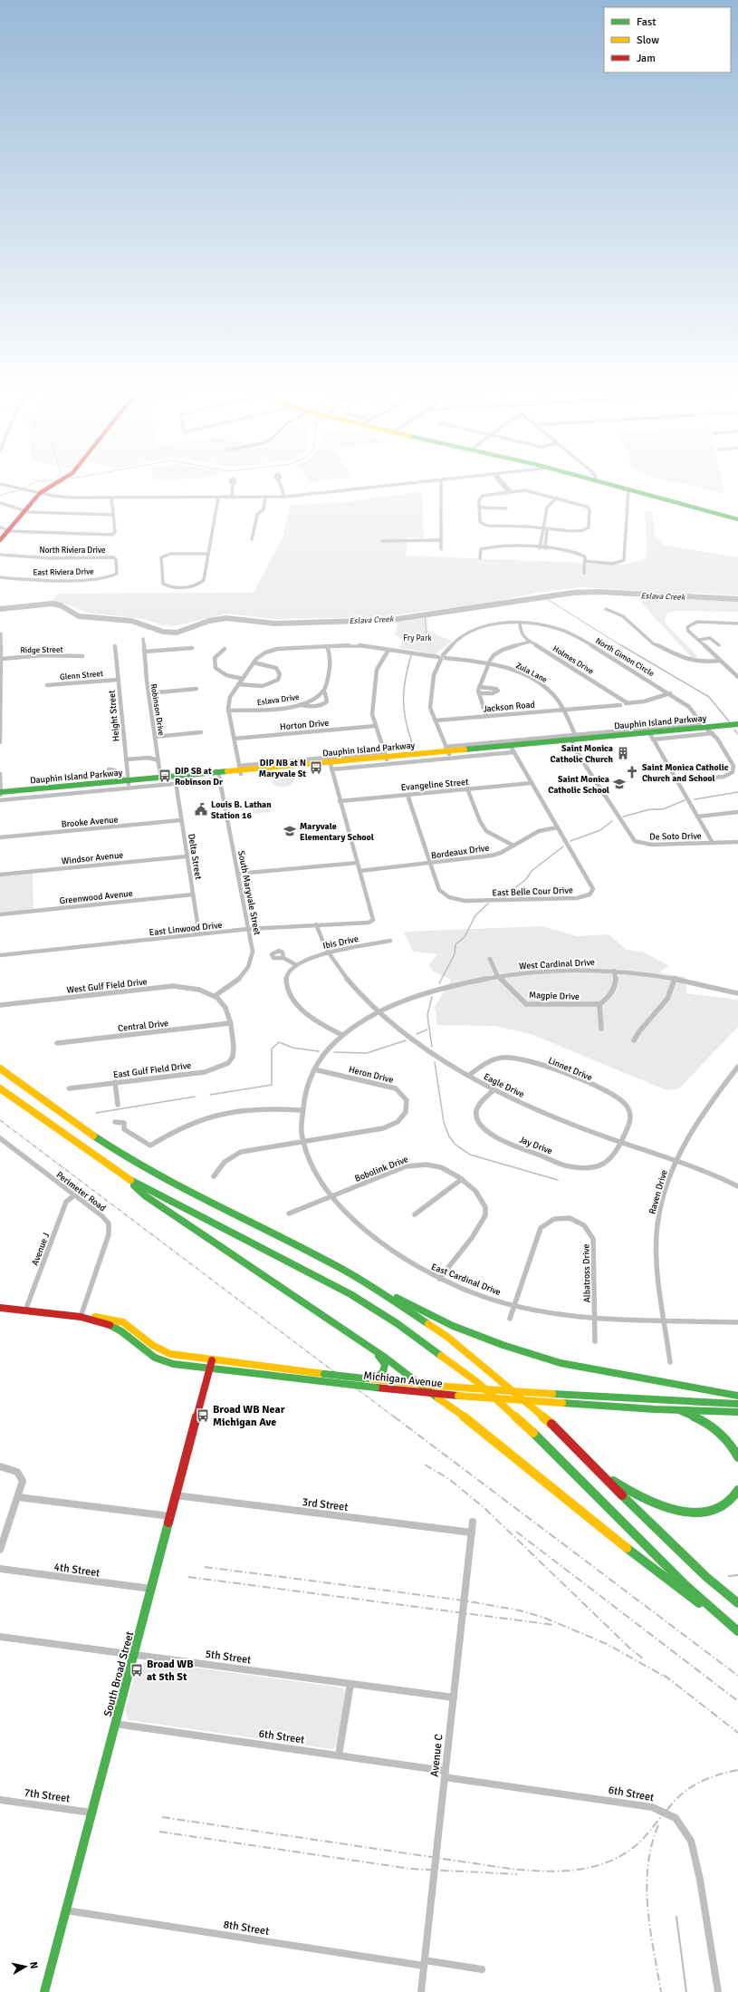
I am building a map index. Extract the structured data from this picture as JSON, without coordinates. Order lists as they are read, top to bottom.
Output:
{
  "streets": {
    "main road": ["Dauphin Island Parkway", "Michigan Avenue", "South Broad Street"],
    "street": [
      "North Riviera Drive",
      "East Riviera Drive",
      "Ridge Street",
      "North Gimon Circle",
      "Holmes Drive",
      "Zula Lane",
      "Glenn Street",
      "Eslava Drive",
      "Jackson Road",
      "Robinson Drive",
      "Height Street",
      "Horton Drive",
      "Evangeline Street",
      "Brooke Avenue",
      "De Soto Drive",
      "Bordeaux Drive",
      "Delta Street",
      "Windsor Avenue",
      "East Belle Cour Drive",
      "South Maryvale Street",
      "Greenwood Avenue",
      "East Linwood Drive",
      "Ibis Drive",
      "West Cardinal Drive",
      "West Gulf Field Drive",
      "Magpie Drive",
      "Central Drive",
      "Linnet Drive",
      "East Gulf Field Drive",
      "Heron Drive",
      "Eagle Drive",
      "Jay Drive",
      "Bobolink Drive",
      "Perimeter Road",
      "Raven Drive",
      "Avenue J",
      "Albatross Drive",
      "East Cardinal Drive",
      "3rd Street",
      "4th Street",
      "5th Street",
      "6th Street",
      "Avenue C",
      "7th Street",
      "8th Street"
    ]
  },
  "crossings": [
    ["North Riviera Drive", "East Riviera Drive"],
    ["North Gimon Circle", "Holmes Drive"],
    ["North Gimon Circle", "Zula Lane"],
    ["North Gimon Circle", "Jackson Road"],
    ["North Gimon Circle", "Dauphin Island Parkway"],
    ["Holmes Drive", "Jackson Road"],
    ["Zula Lane", "Eslava Drive"],
    ["Zula Lane", "Jackson Road"],
    ["Zula Lane", "Dauphin Island Parkway"],
    ["Zula Lane", "De Soto Drive"],
    ["Glenn Street", "Height Street"],
    ["Robinson Drive", "Dauphin Island Parkway"],
    ["Height Street", "Dauphin Island Parkway"],
    ["Dauphin Island Parkway", "De Soto Drive"],
    ["Dauphin Island Parkway", "Delta Street"],
    ["Dauphin Island Parkway", "South Maryvale Street"],
    ["Brooke Avenue", "Delta Street"],
    ["Bordeaux Drive", "East Belle Cour Drive"],
    ["Bordeaux Drive", "East Linwood Drive"],
    ["Delta Street", "Windsor Avenue"],
    ["Delta Street", "Greenwood Avenue"],
    ["Delta Street", "East Linwood Drive"],
    ["South Maryvale Street", "East Linwood Drive"],
    ["South Maryvale Street", "West Gulf Field Drive"],
    ["East Linwood Drive", "Eagle Drive"],
    ["Ibis Drive", "Eagle Drive"],
    ["West Cardinal Drive", "Magpie Drive"],
    ["West Cardinal Drive", "Eagle Drive"],
    ["West Cardinal Drive", "East Cardinal Drive"],
    ["Central Drive", "East Gulf Field Drive"],
    ["Linnet Drive", "Eagle Drive"],
    ["Linnet Drive", "Jay Drive"],
    ["Heron Drive", "East Cardinal Drive"],
    ["Eagle Drive", "Jay Drive"],
    ["Eagle Drive", "Raven Drive"],
    ["Eagle Drive", "East Cardinal Drive"],
    ["Bobolink Drive", "East Cardinal Drive"],
    ["Perimeter Road", "Avenue J"],
    ["Perimeter Road", "Michigan Avenue"],
    ["Raven Drive", "East Cardinal Drive"],
    ["Avenue J", "Michigan Avenue"],
    ["Albatross Drive", "East Cardinal Drive"],
    ["Michigan Avenue", "South Broad Street"],
    ["3rd Street", "South Broad Street"],
    ["3rd Street", "Avenue C"],
    ["4th Street", "South Broad Street"],
    ["5th Street", "South Broad Street"],
    ["5th Street", "Avenue C"],
    ["South Broad Street", "6th Street"],
    ["South Broad Street", "7th Street"],
    ["South Broad Street", "8th Street"],
    ["6th Street", "Avenue C"],
    ["Avenue C", "8th Street"]
  ],
  "water": ["Eslava Creek"],
  "parks": ["Fry Park"],
  "places": {
    "building": ["Saint Monica Catholic Church"],
    "bus stop": [
      "DIP NB at N Maryvale St",
      "DIP SB at Robinson Dr",
      "Broad WB Near Michigan Ave",
      "Broad WB at 5th St"
    ],
    "church": ["Saint Monica Catholic Church and School"],
    "school or university": ["Saint Monica Catholic School", "Maryvale Elementary School"],
    "public building": ["Louis B. Lathan Station 16"]
  },
  "legend": ["Fast", "Slow", "Jam"],
  "north": "right"
}
